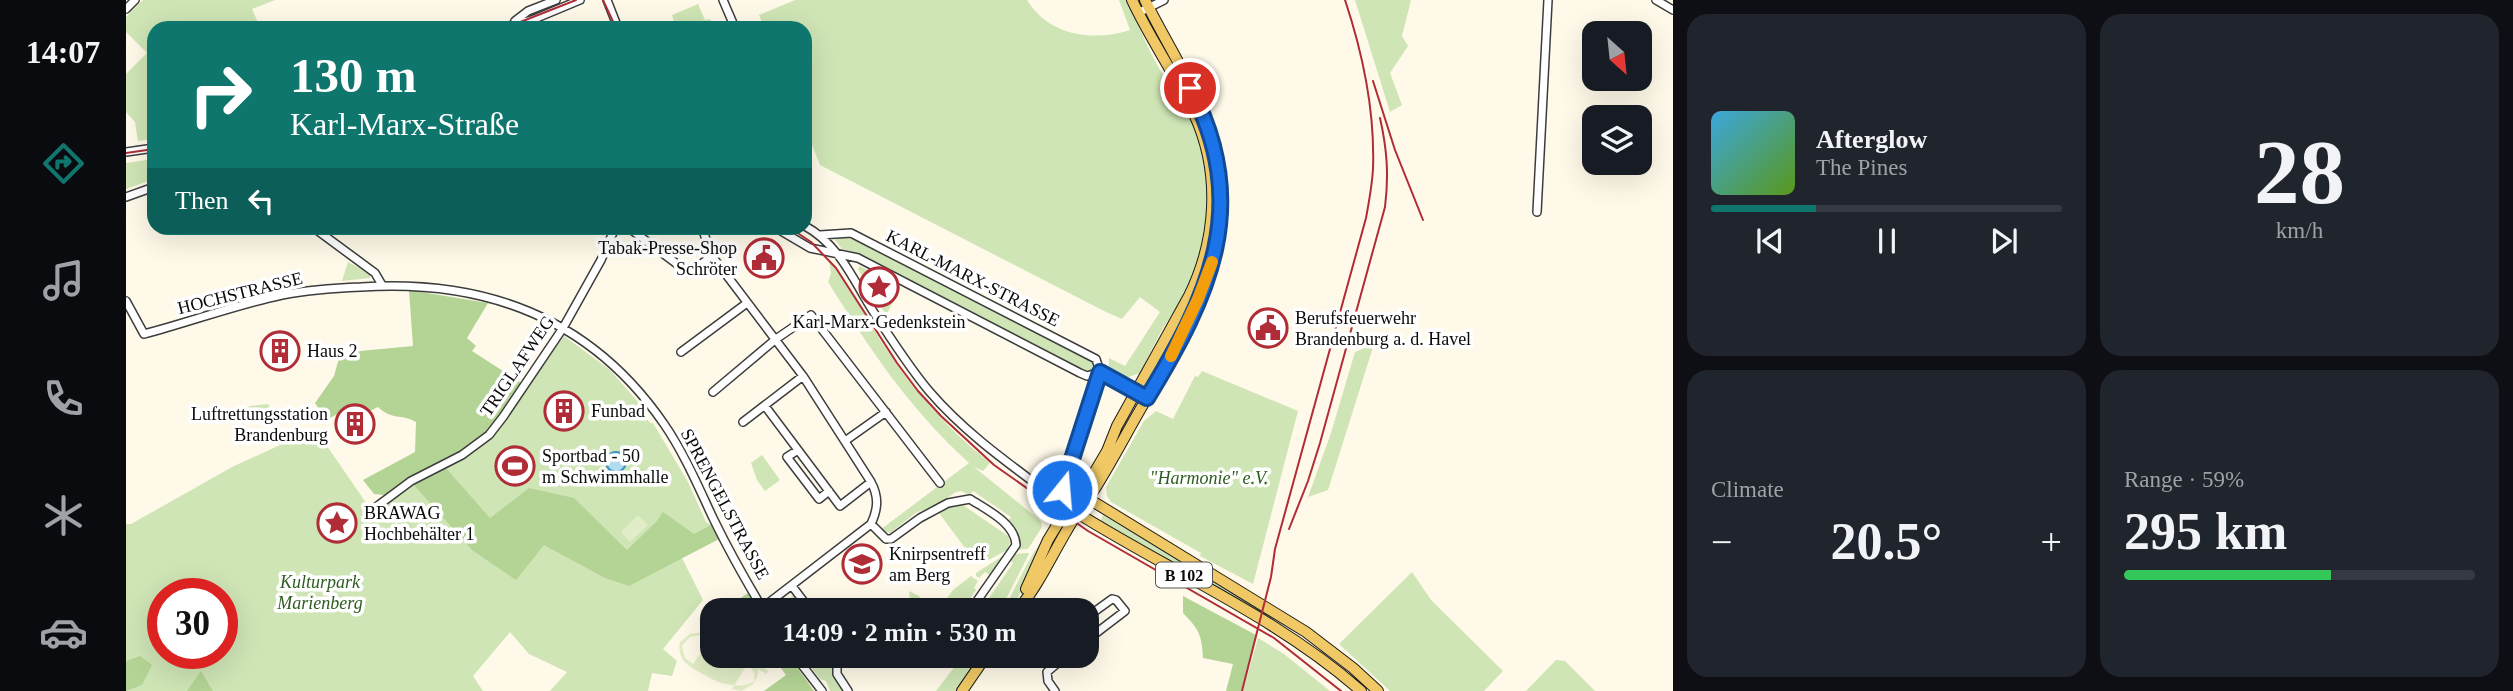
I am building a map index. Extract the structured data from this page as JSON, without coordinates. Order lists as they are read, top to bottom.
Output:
{
  "streets": {
    "main road": ["B 102"],
    "street": [
      "KARL-MARX-STRASSE",
      "HOCHSTRASSE",
      "TRIGLAFWEG",
      "SPRENGELSTRASSE"
    ]
  },
  "crossings": [
    ["HOCHSTRASSE", "TRIGLAFWEG"],
    ["HOCHSTRASSE", "SPRENGELSTRASSE"],
    ["TRIGLAFWEG", "SPRENGELSTRASSE"]
  ],
  "parks": ["\"Harmonie\" e.V.", "Kulturpark Marienberg"],
  "places": {
    "public building": ["Tabak-Presse-Shop Schröter", "Berufsfeuerwehr Brandenburg a. d. Havel"],
    "place": ["Karl-Marx-Gedenkstein", "BRAWAG Hochbehälter 1"],
    "building": ["Haus 2", "Funbad", "Luftrettungsstation Brandenburg"],
    "sports": ["Sportbad - 50 m Schwimmhalle"],
    "school or university": ["Knirpsentreff am Berg"]
  },
  "north": "bottom right",
  "page": {
    "tabs": "14:07",
    "tile": [
      ["28", "km/h"],
      "Climate",
      ["Range · 59%", "295 km"]
    ],
    "turn": ["130 m", "Karl-Marx-Straße"],
    "song": ["Afterglow", "The Pines"],
    "then": "Then",
    "heat": ["−", "20.5°", "+"],
    "limit": "30",
    "trip": "14:09 · 2 min · 530 m"
  }
}
